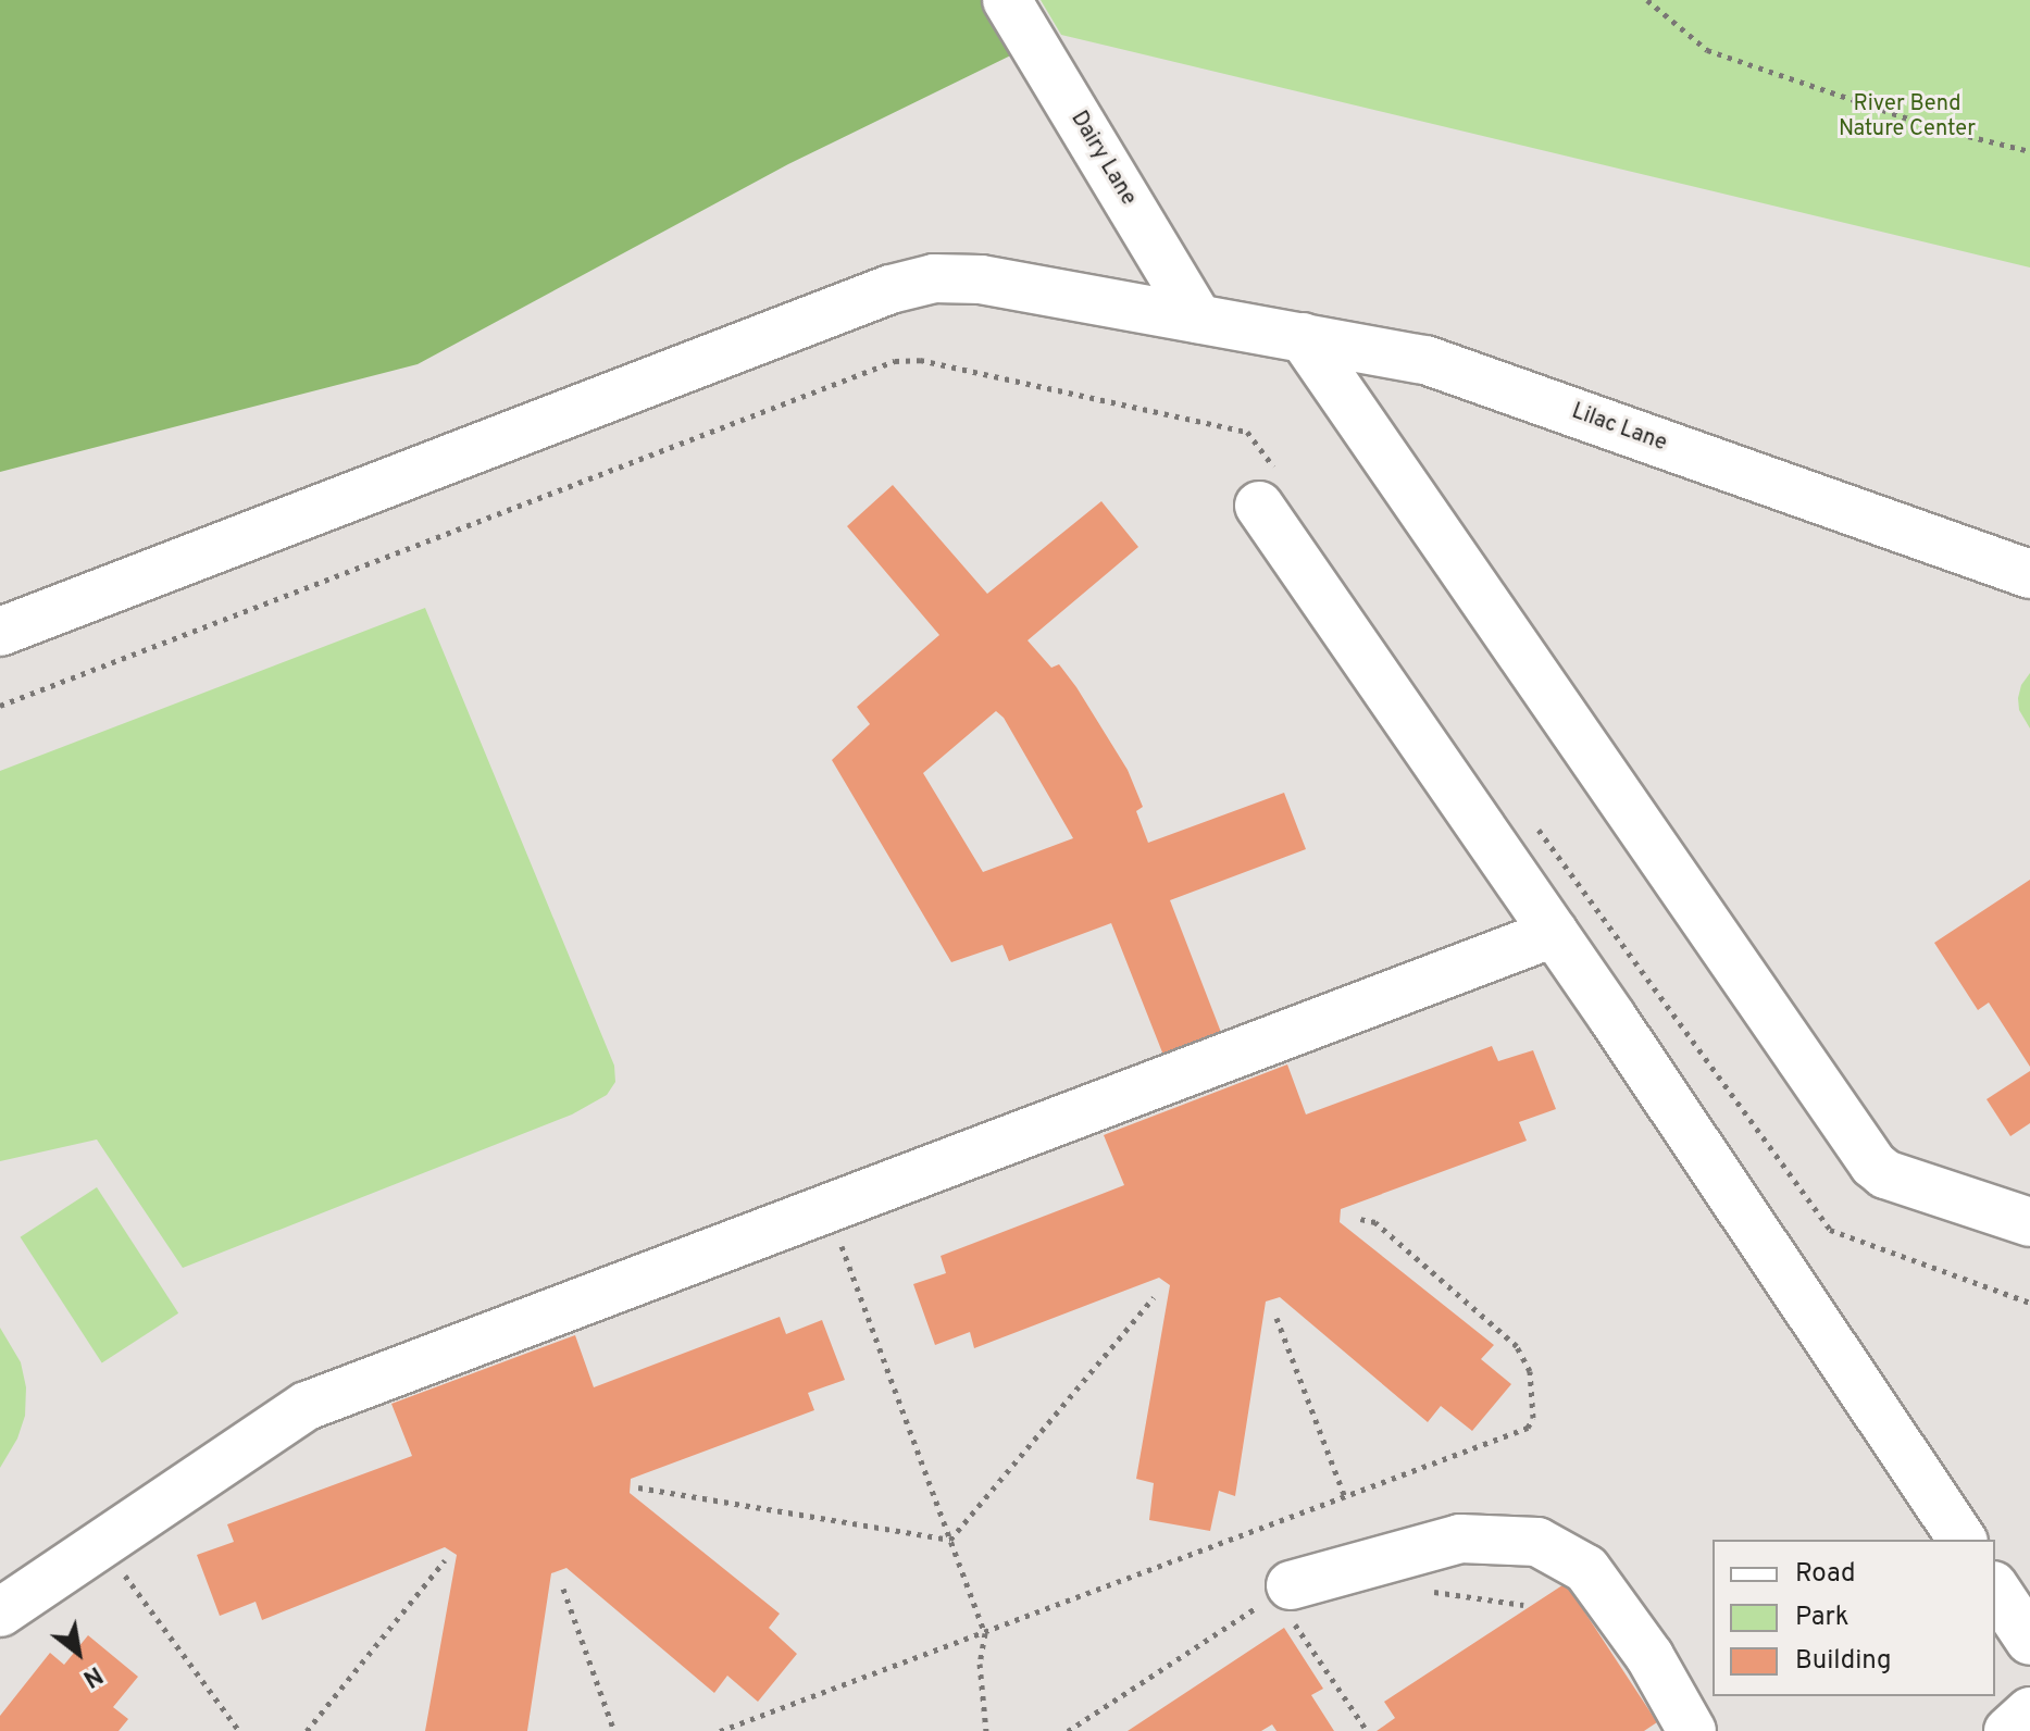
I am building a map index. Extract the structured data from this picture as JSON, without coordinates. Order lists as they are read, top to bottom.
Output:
{
  "streets": {
    "street": ["Dairy Lane", "Lilac Lane"]
  },
  "crossings": [
    ["Dairy Lane", "Lilac Lane"]
  ],
  "parks": ["River Bend Nature Center"],
  "legend": ["Road", "Park", "Building"],
  "north": "bottom right"
}
